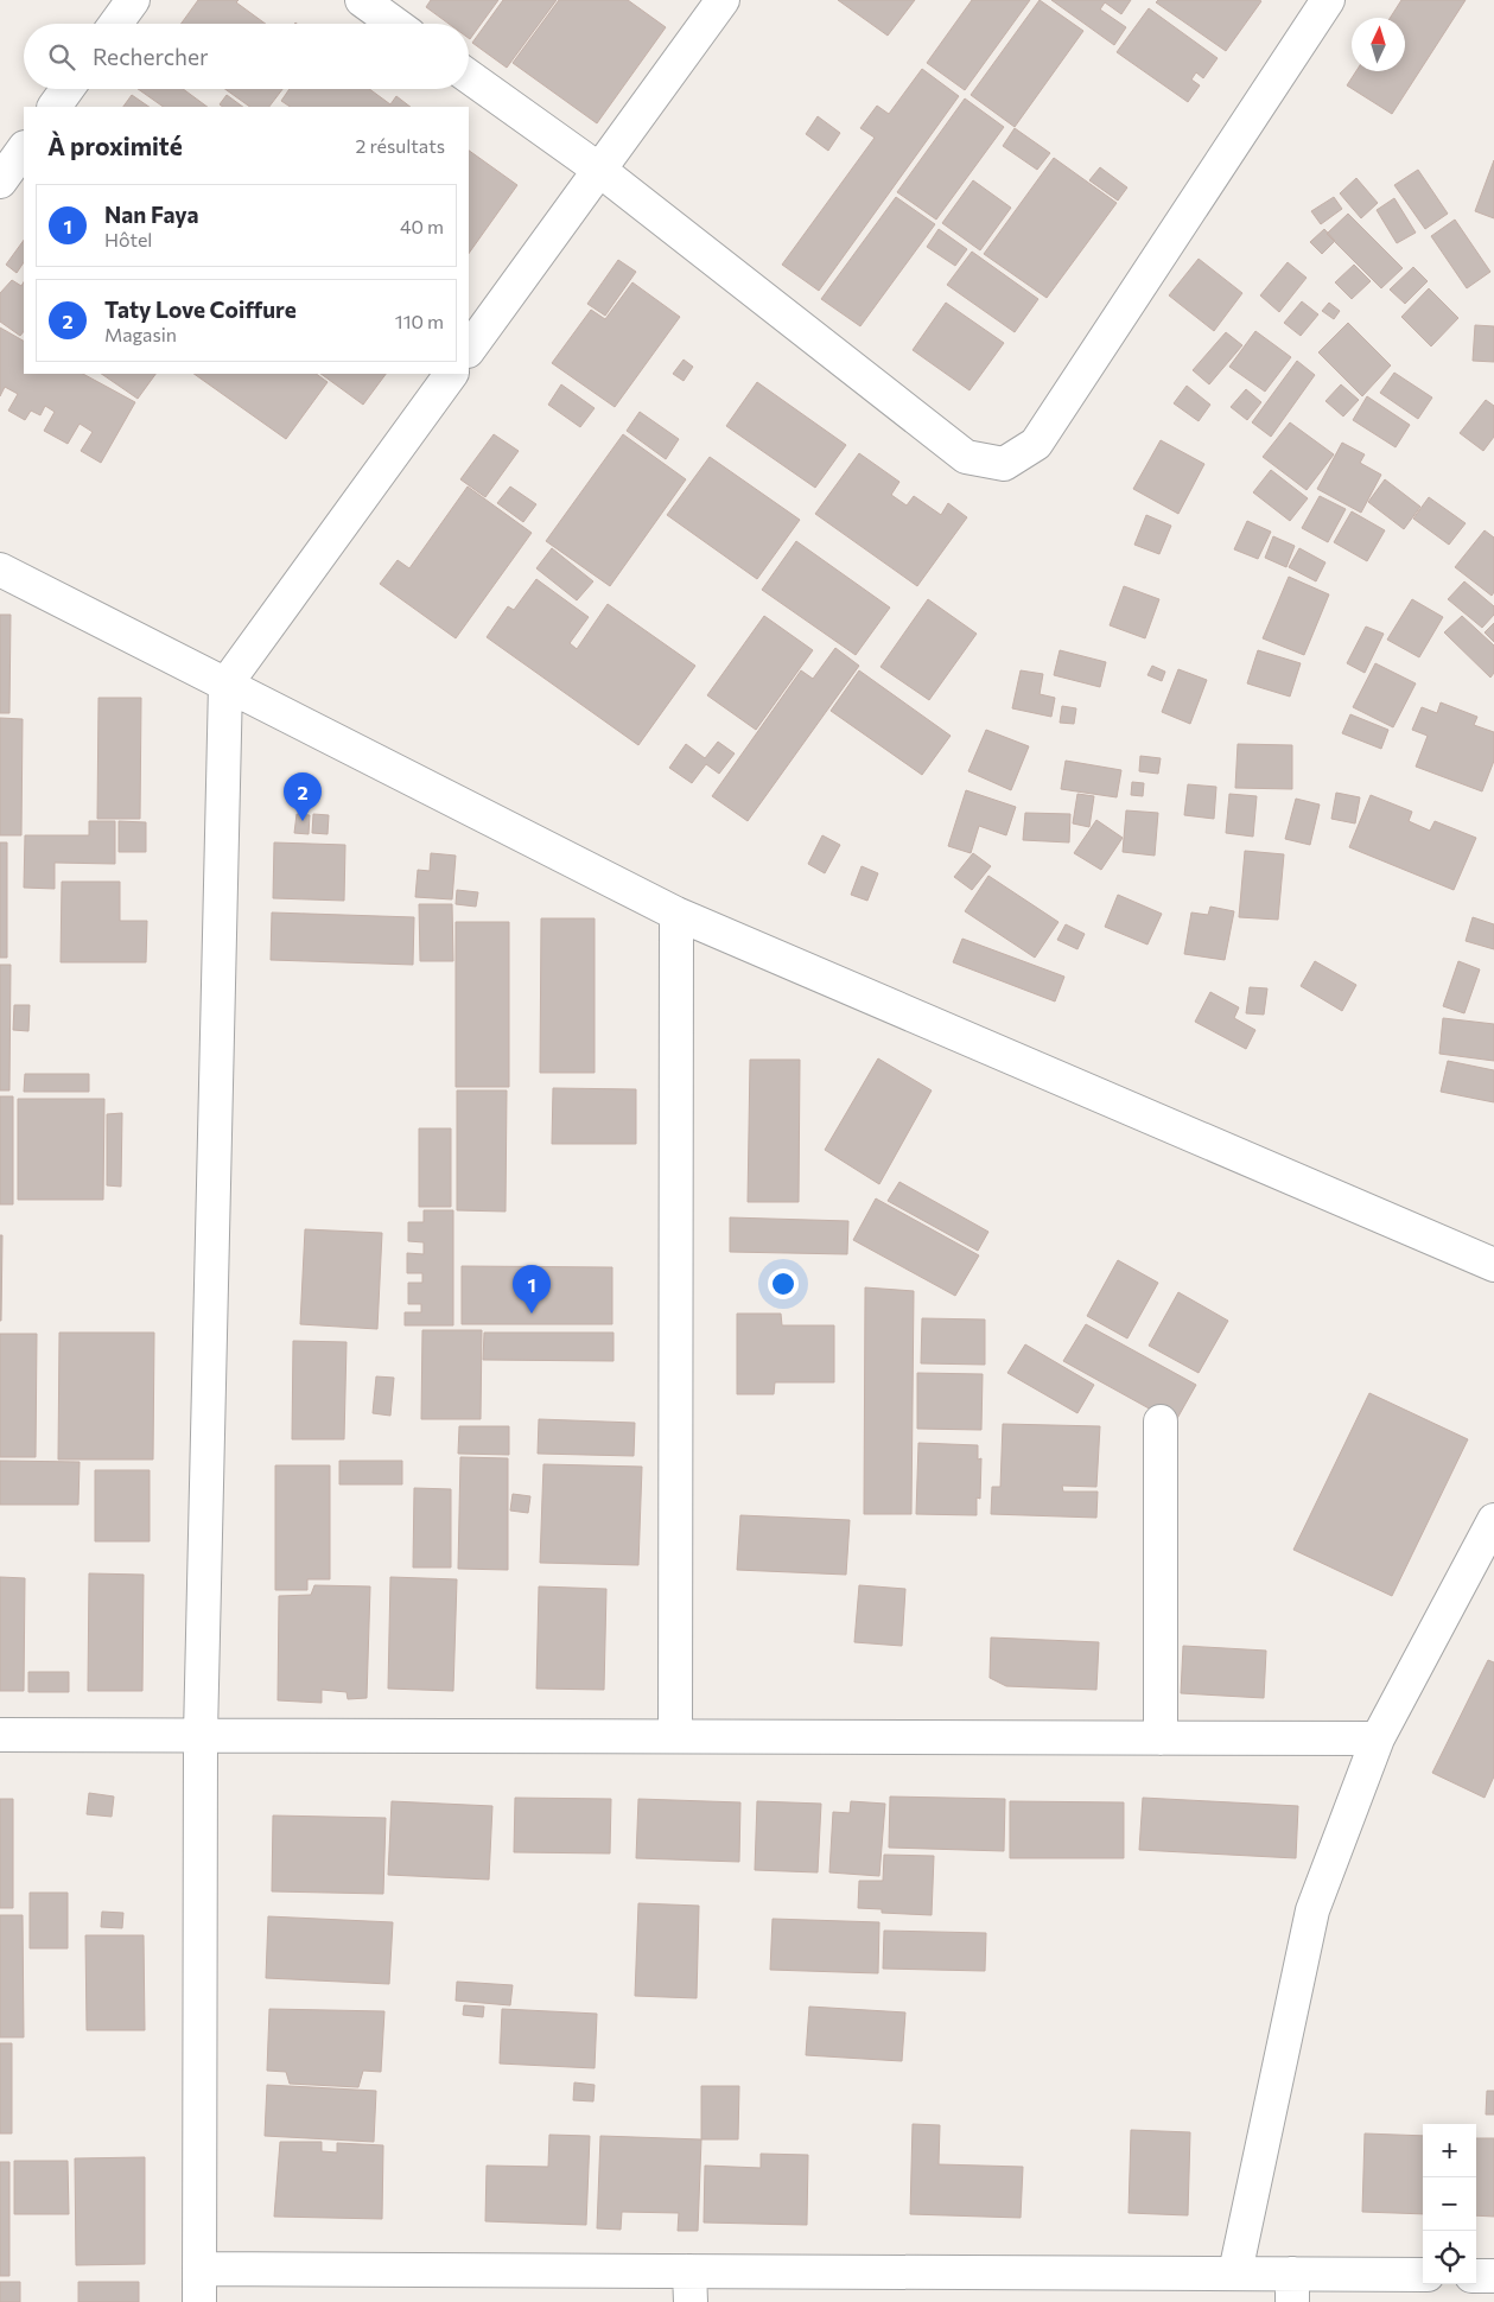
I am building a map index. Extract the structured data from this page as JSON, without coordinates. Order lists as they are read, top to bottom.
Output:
{
  "north": "top",
  "page": {
    "search": "Rechercher",
    "heading": ["À proximité", "2 résultats"],
    "list": [
      {
        "mark": "1",
        "name": "Nan Faya",
        "note": "Hôtel",
        "value": "40 m"
      },
      {
        "mark": "2",
        "name": "Taty Love Coiffure",
        "note": "Magasin",
        "value": "110 m"
      }
    ],
    "pins": ["2", "1"],
    "map_buttons": ["+", "−"]
  }
}
